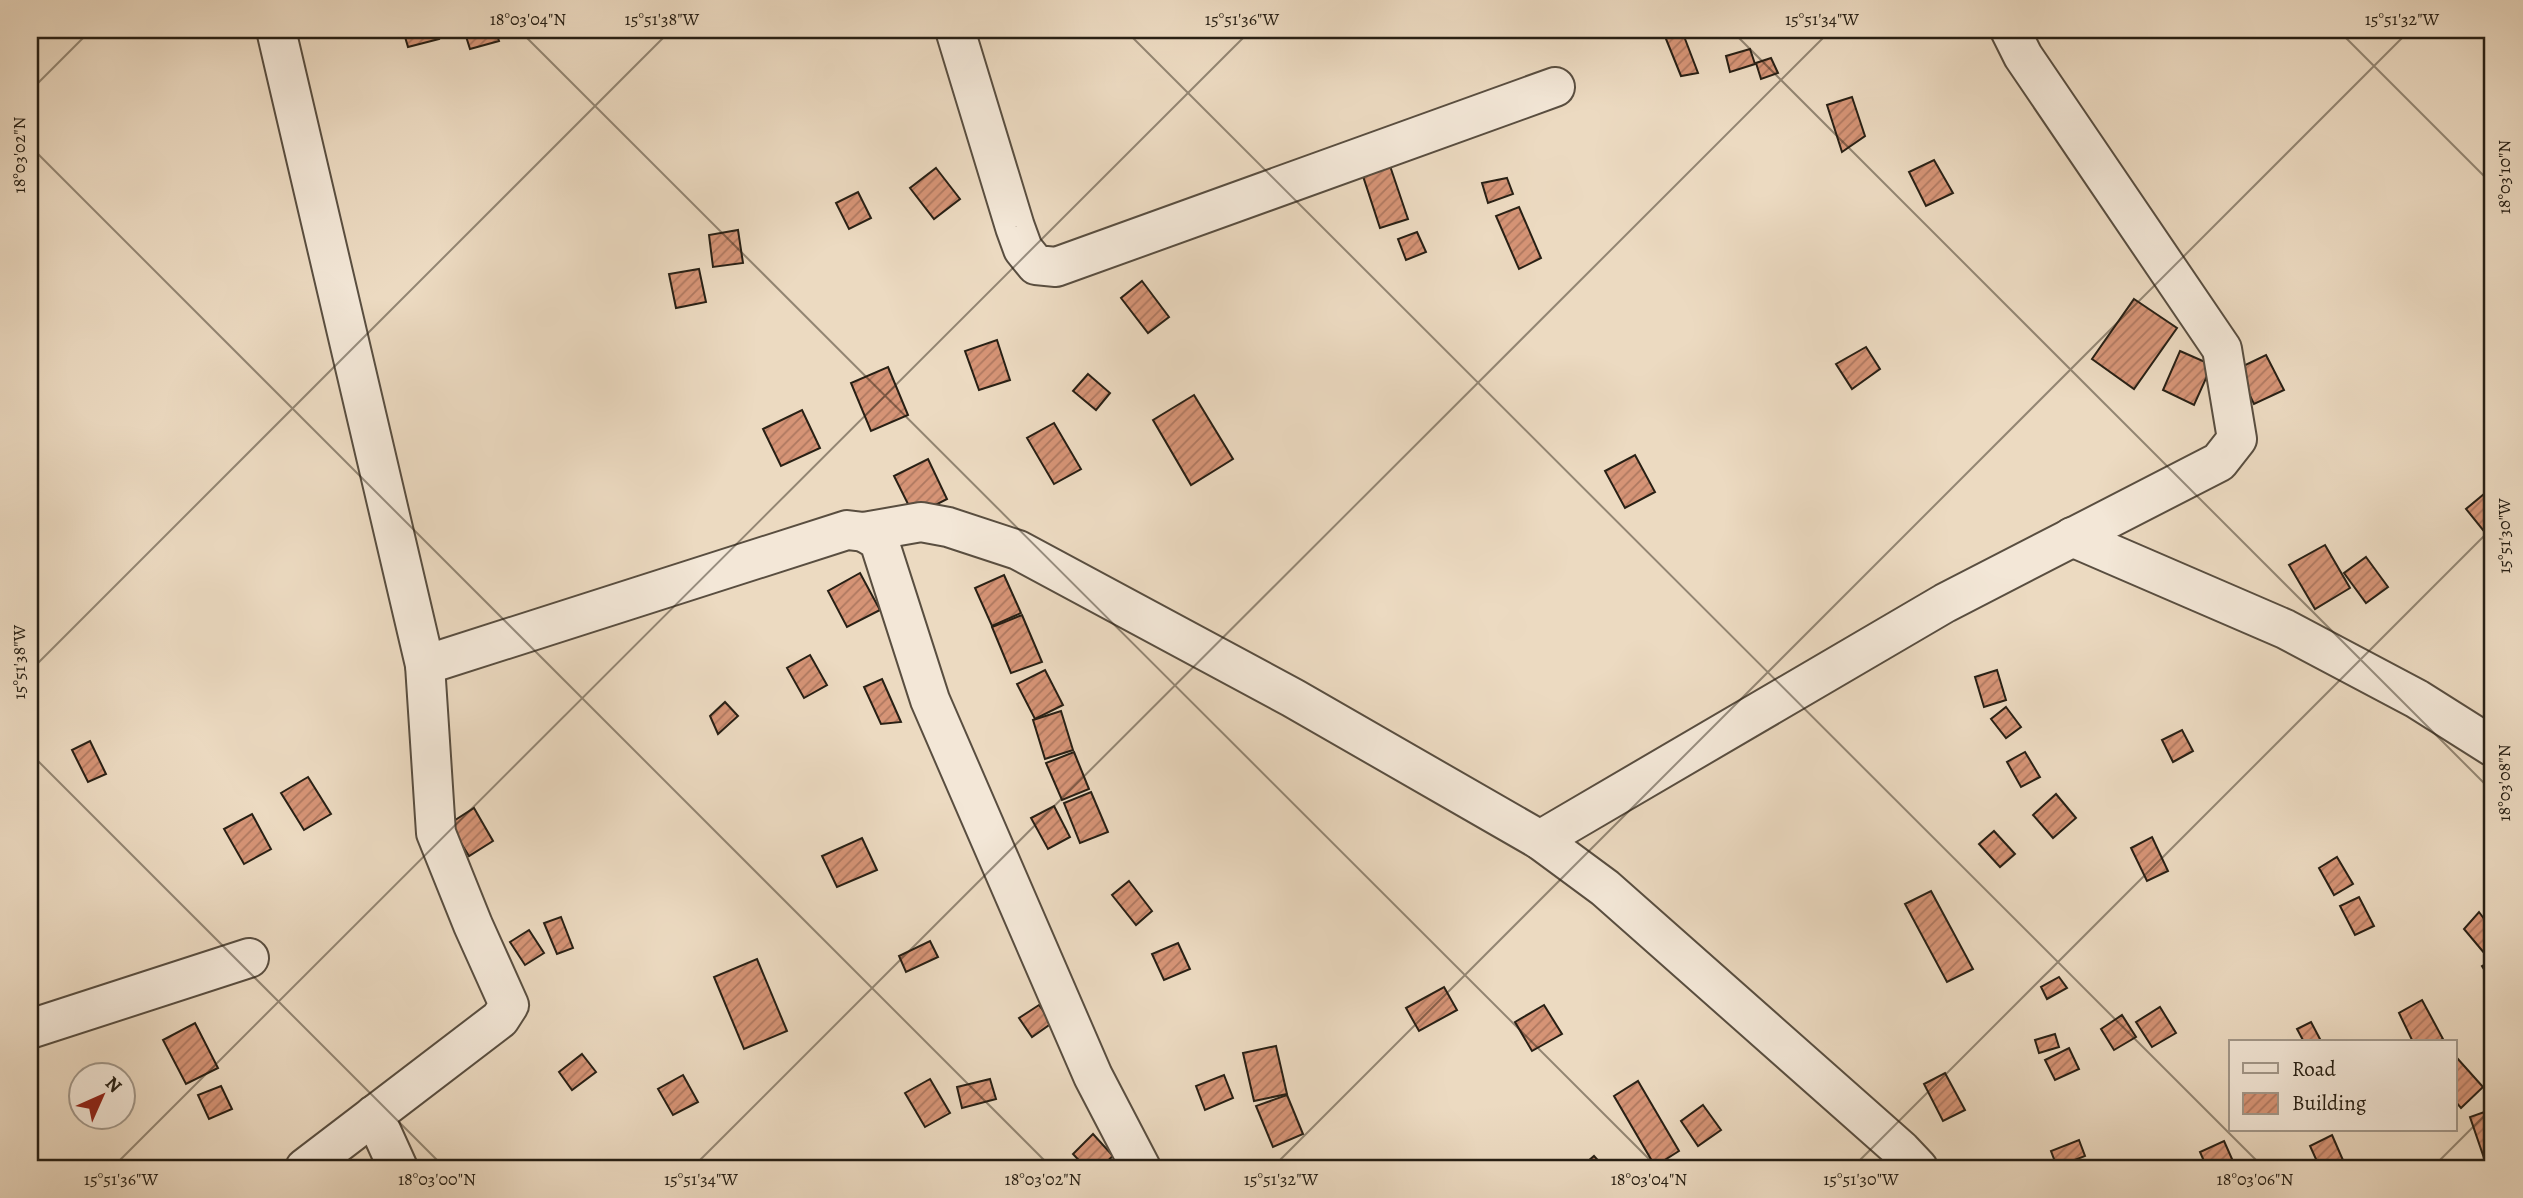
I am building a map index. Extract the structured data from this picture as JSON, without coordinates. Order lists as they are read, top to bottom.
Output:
{
  "legend": ["Road", "Building"],
  "north": "top right",
  "coordinates": [
    "18°03'04\"N",
    "15°51'38\"W",
    "15°51'36\"W",
    "15°51'34\"W",
    "15°51'32\"W",
    "18°03'02\"N",
    "18°03'10\"N",
    "15°51'30\"W",
    "18°03'08\"N",
    "18°03'00\"N",
    "18°03'06\"N"
  ]
}
